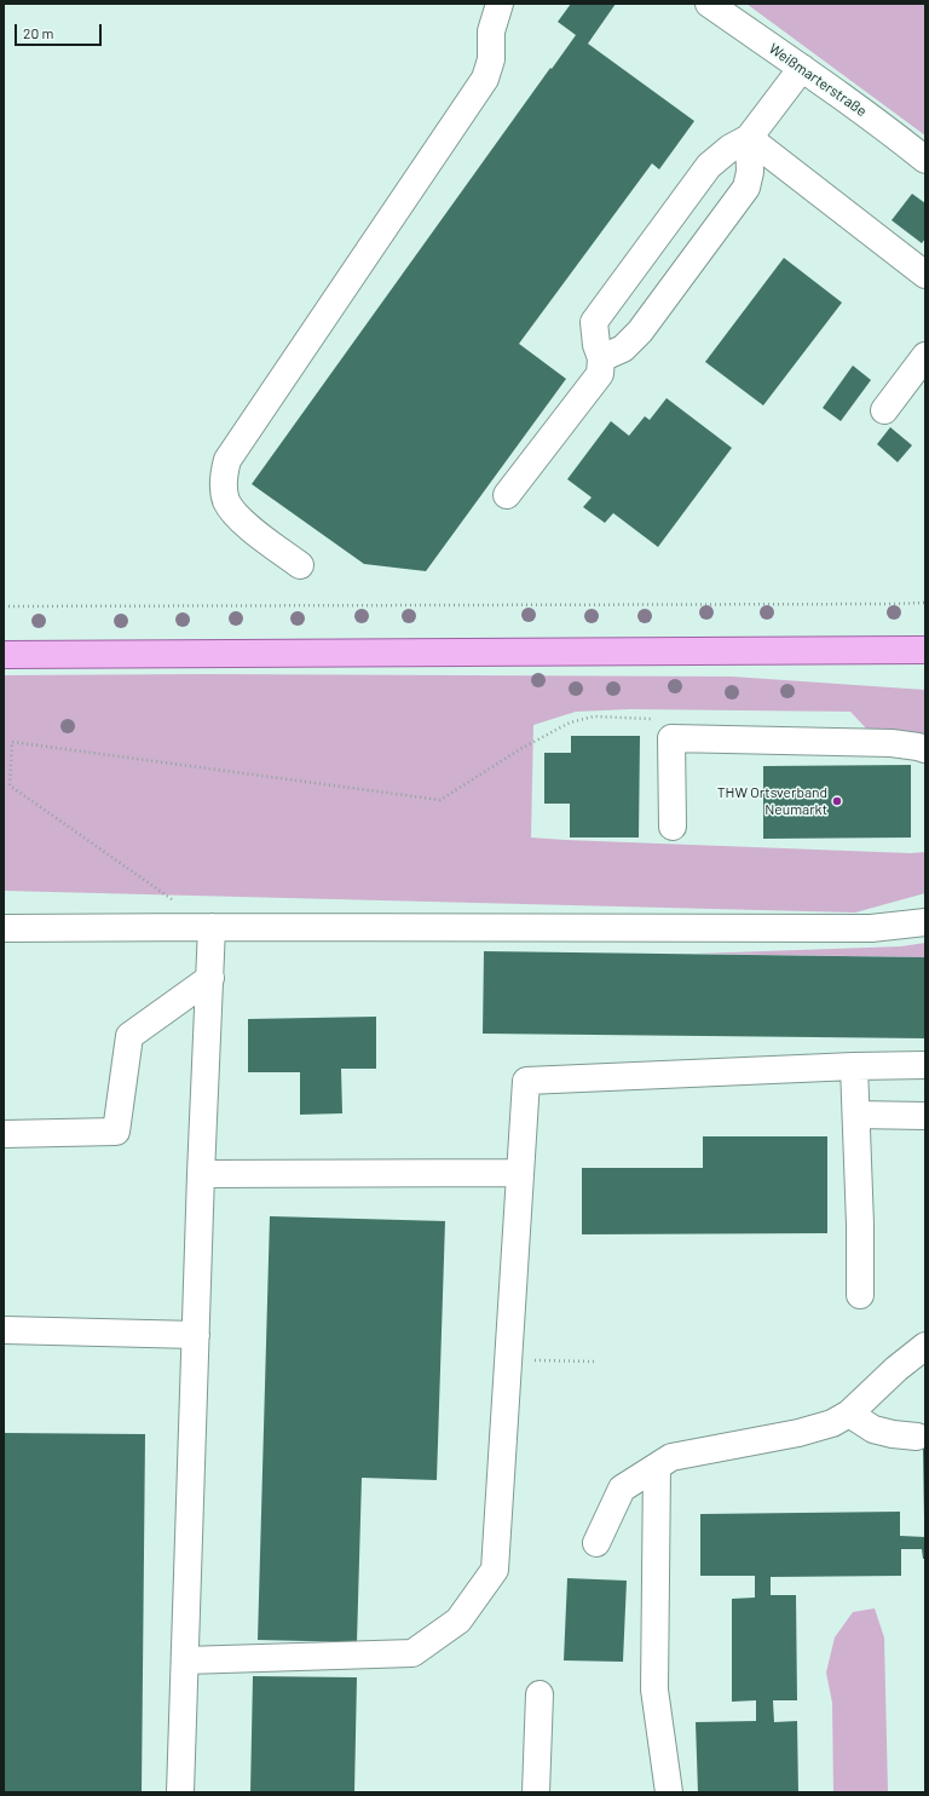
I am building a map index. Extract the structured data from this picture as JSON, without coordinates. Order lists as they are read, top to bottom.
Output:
{
  "streets": {
    "street": ["Weißmarterstraße"]
  },
  "places": ["THW Ortsverband Neumarkt"],
  "scale_bar": "20 m"
}
